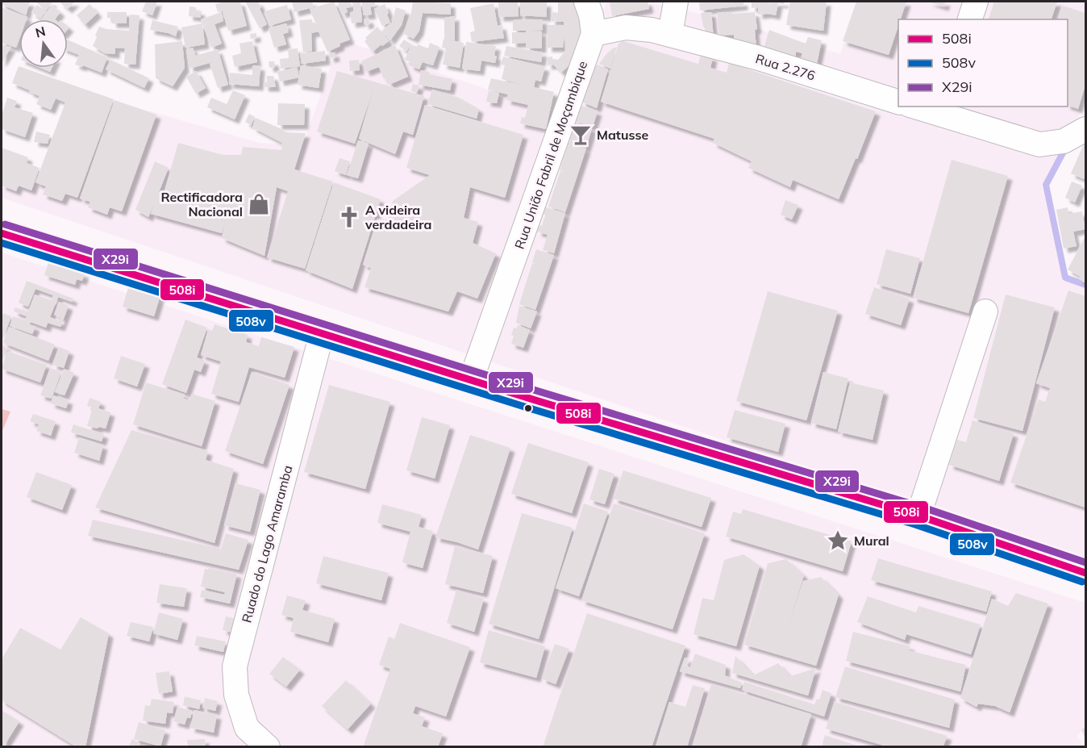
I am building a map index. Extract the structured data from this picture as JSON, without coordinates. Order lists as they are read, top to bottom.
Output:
{
  "streets": {
    "street": ["Rua 2.276", "Rua União Fabril de Moçambique", "Ruado do Lago Amaramba"]
  },
  "places": {
    "bar": ["Matusse"],
    "shop": ["Rectificadora Nacional"],
    "church": ["A videira verdadeira"],
    "place": ["Mural"]
  },
  "lines": ["transit line X29i", "transit line 508i", "transit line 508v"],
  "legend": ["508i", "508v", "X29i"],
  "north": "top"
}
